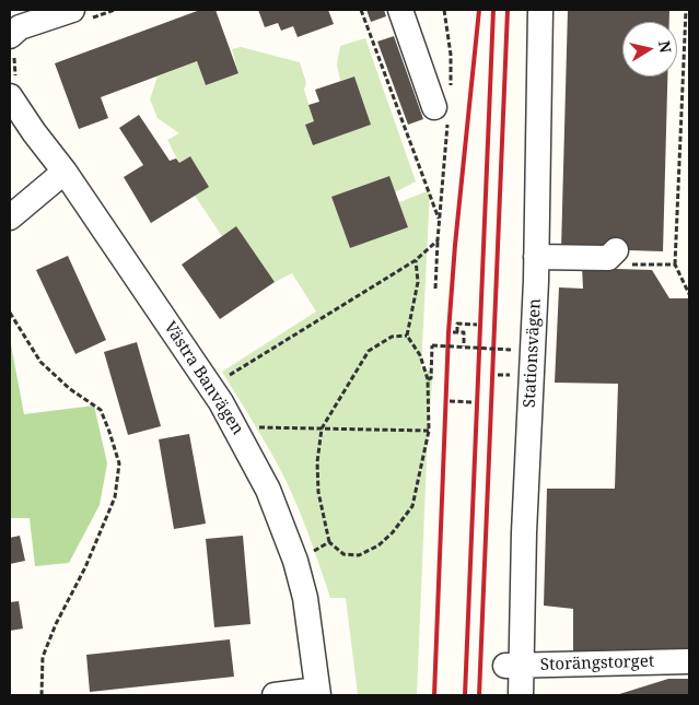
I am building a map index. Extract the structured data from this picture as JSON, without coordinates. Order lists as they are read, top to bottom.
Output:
{
  "streets": {
    "street": ["Stationsvägen", "Västra Banvägen", "Storängstorget"]
  },
  "crossings": [
    ["Stationsvägen", "Storängstorget"]
  ],
  "north": "right"
}
